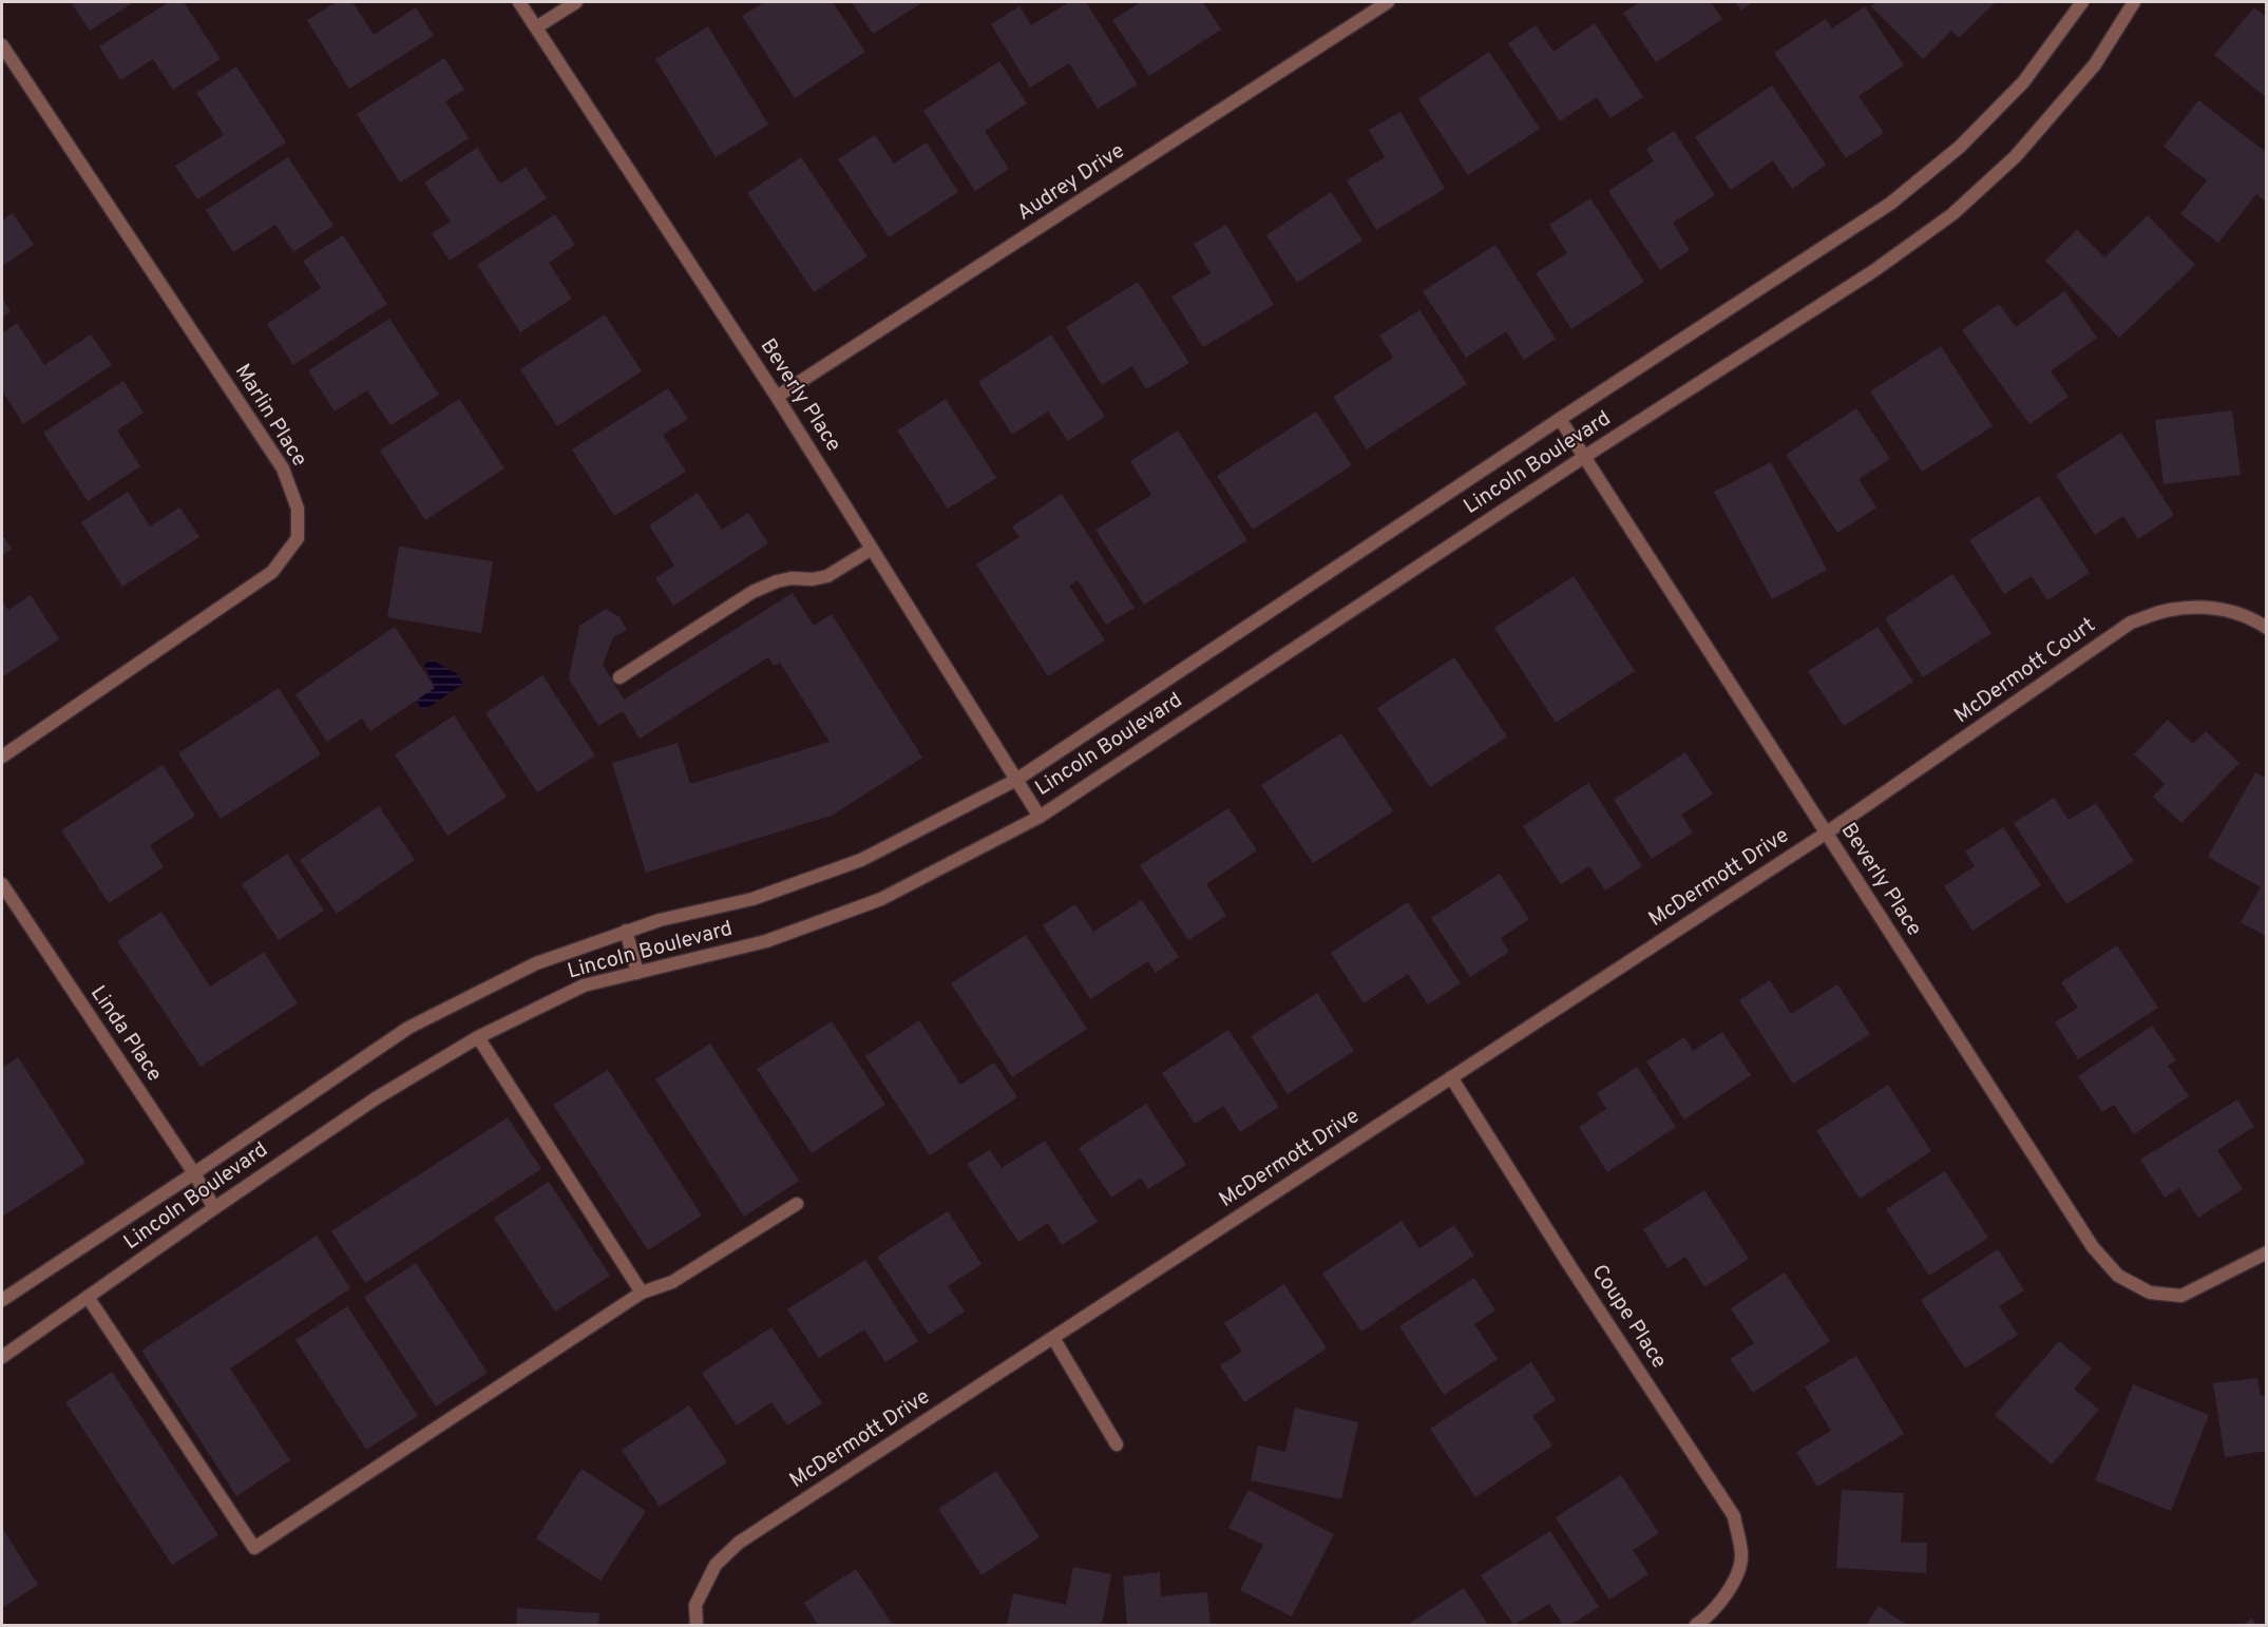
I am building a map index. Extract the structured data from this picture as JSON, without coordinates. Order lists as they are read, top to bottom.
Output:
{
  "streets": {
    "street": [
      "Audrey Drive",
      "Beverly Place",
      "Marlin Place",
      "Lincoln Boulevard",
      "McDermott Court",
      "McDermott Drive",
      "Linda Place",
      "Coupe Place"
    ]
  },
  "crossings": [
    ["Audrey Drive", "Beverly Place"],
    ["Beverly Place", "Lincoln Boulevard"],
    ["Beverly Place", "McDermott Court"],
    ["Beverly Place", "McDermott Drive"],
    ["Lincoln Boulevard", "Linda Place"],
    ["McDermott Court", "McDermott Drive"],
    ["McDermott Drive", "Coupe Place"]
  ]
}
